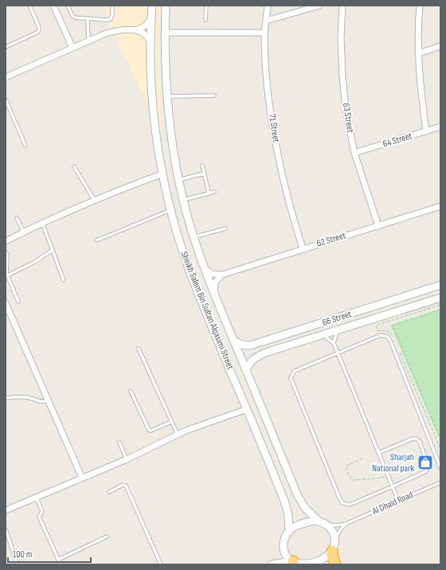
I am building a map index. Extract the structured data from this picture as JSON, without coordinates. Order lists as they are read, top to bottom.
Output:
{
  "streets": {
    "street": [
      "63 Street",
      "71 Street",
      "64 Street",
      "62 Street",
      "Sheikh Salem Bin Sultan Alqasimi Street",
      "66 Street"
    ],
    "lane": ["Al Dhaid Road"]
  },
  "crossings": [
    ["63 Street", "64 Street"],
    ["63 Street", "62 Street"],
    ["71 Street", "62 Street"],
    ["Sheikh Salem Bin Sultan Alqasimi Street", "66 Street"],
    ["Sheikh Salem Bin Sultan Alqasimi Street", "Al Dhaid Road"]
  ],
  "places": {
    "shop": ["Sharjah National park"]
  },
  "scale_bar": "100 m"
}
